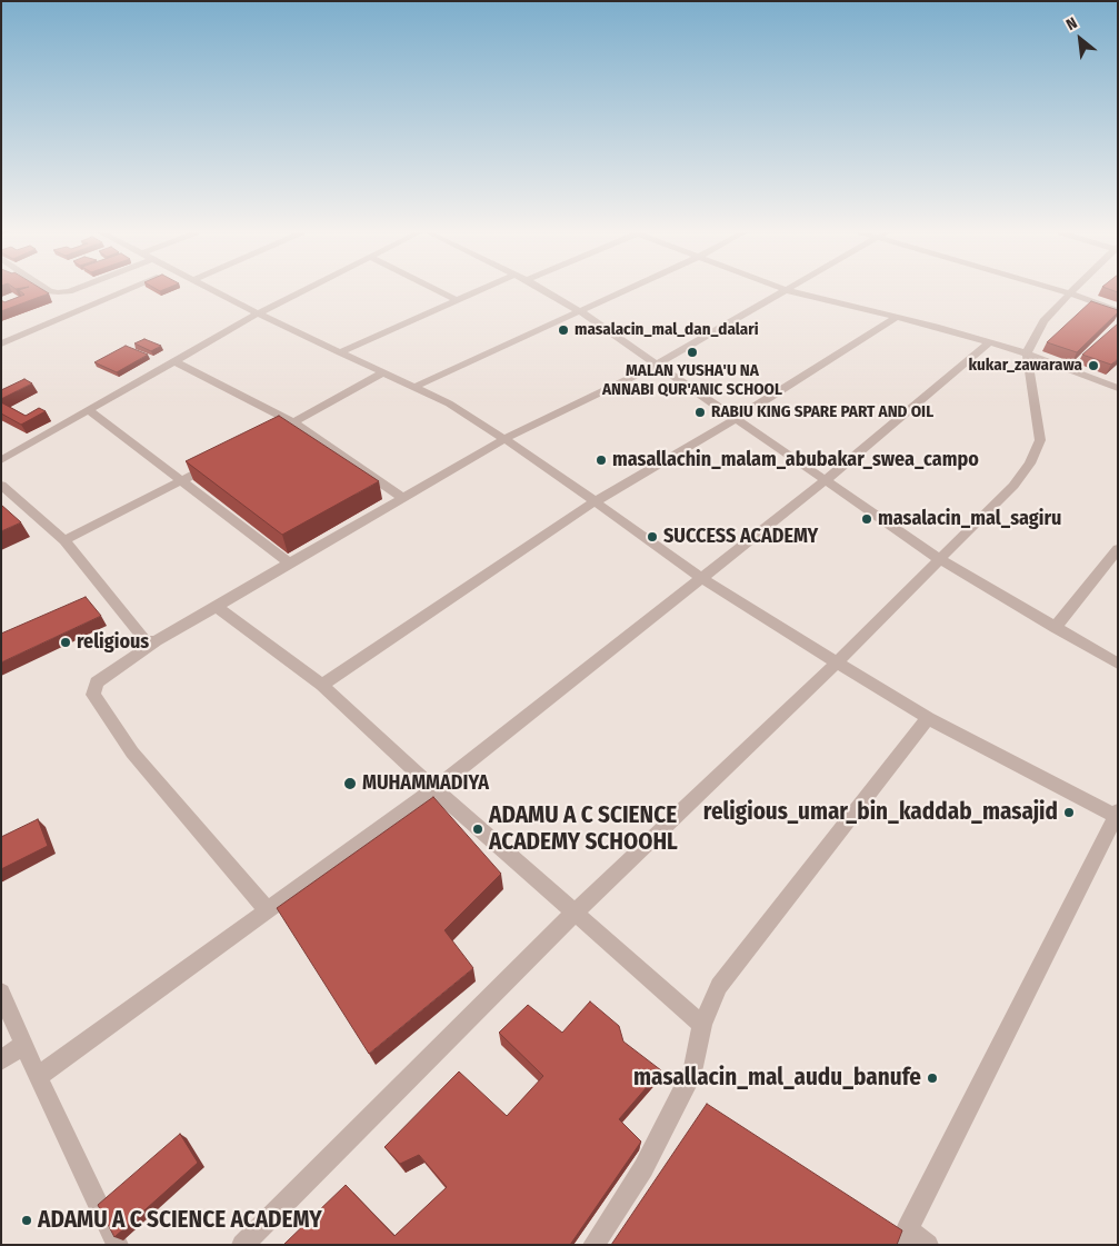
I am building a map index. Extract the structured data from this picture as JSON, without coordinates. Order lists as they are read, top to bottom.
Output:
{
  "places": [
    "masalacin_mal_dan_dalari",
    "MALAN YUSHA'U NA ANNABI QUR'ANIC SCHOOL",
    "kukar_zawarawa",
    "RABIU KING SPARE PART AND OIL",
    "masallachin_malam_abubakar_swea_campo",
    "masalacin_mal_sagiru",
    "SUCCESS ACADEMY",
    "religious",
    "MUHAMMADIYA",
    "religious_umar_bin_kaddab_masajid",
    "ADAMU A C SCIENCE ACADEMY SCHOOHL",
    "masallacin_mal_audu_banufe",
    "ADAMU A C SCIENCE ACADEMY"
  ],
  "north": "top left"
}
